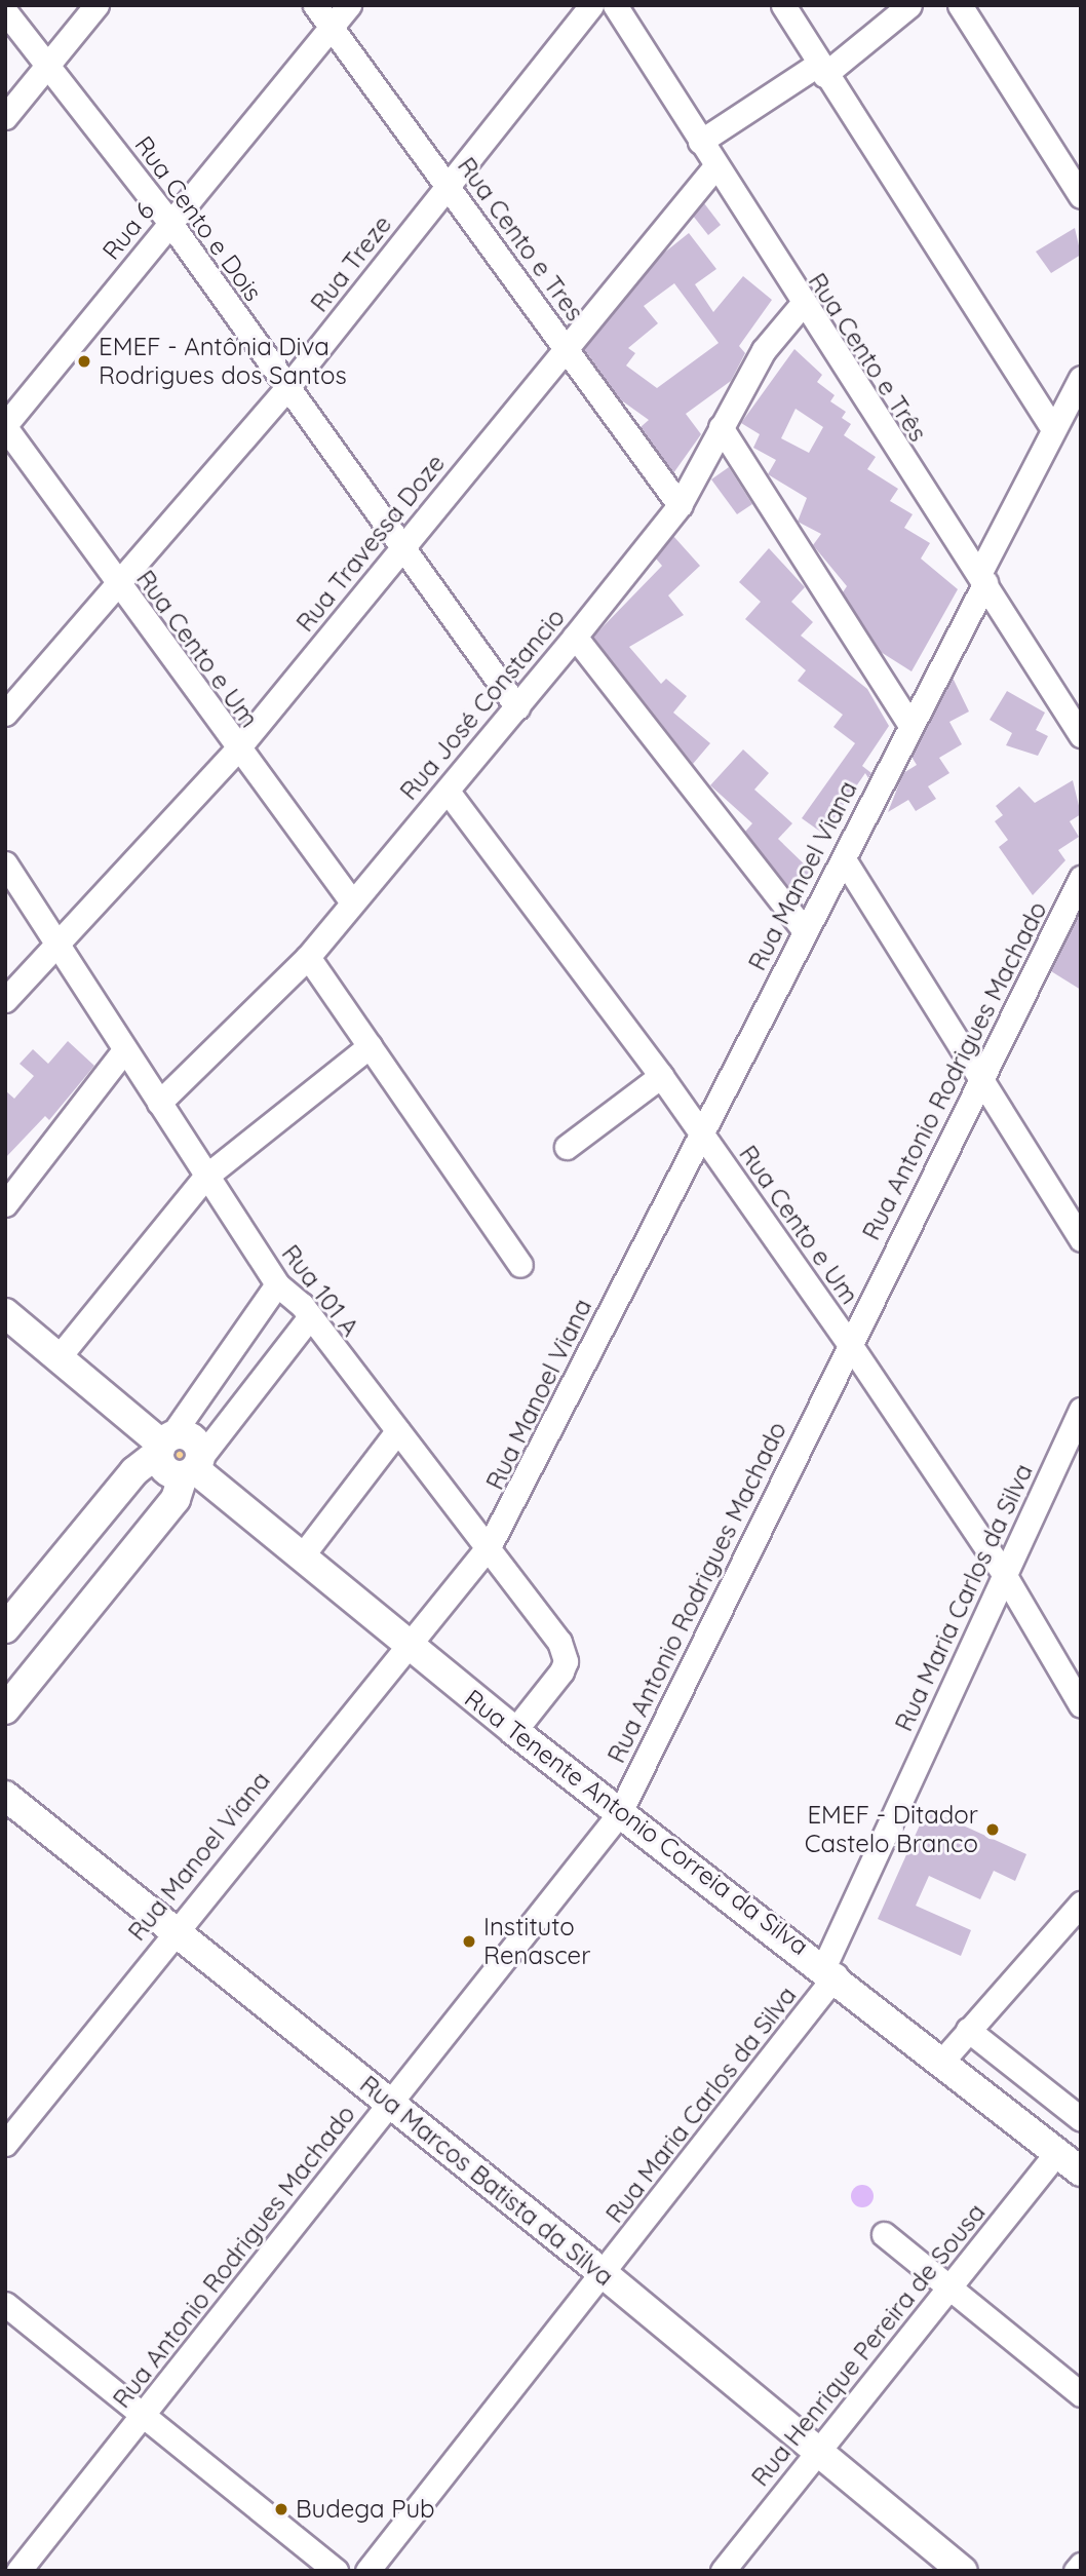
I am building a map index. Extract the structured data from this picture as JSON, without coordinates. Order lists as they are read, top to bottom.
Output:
{
  "streets": {
    "main road": ["Rua Tenente Antonio Correia da Silva", "Rua Marcos Batista da Silva"],
    "street": [
      "Rua Cento e Dois",
      "Rua 6",
      "Rua Cento e Tres",
      "Rua Treze",
      "Rua Cento e Três",
      "Rua Travessa Doze",
      "Rua Cento e Um",
      "Rua José Constancio",
      "Rua Manoel Viana",
      "Rua Antonio Rodrigues Machado",
      "Rua 101 A",
      "Rua Maria Carlos da Silva",
      "Rua Henrique Pereira de Sousa"
    ]
  },
  "crossings": [
    ["Rua Cento e Dois", "Rua 6"],
    ["Rua Cento e Dois", "Rua Treze"],
    ["Rua Cento e Dois", "Rua Travessa Doze"],
    ["Rua Cento e Dois", "Rua José Constancio"],
    ["Rua 6", "Rua Cento e Tres"],
    ["Rua 6", "Rua Cento e Um"],
    ["Rua Cento e Tres", "Rua Treze"],
    ["Rua Cento e Tres", "Rua Travessa Doze"],
    ["Rua Cento e Tres", "Rua José Constancio"],
    ["Rua Treze", "Rua Cento e Um"],
    ["Rua Cento e Três", "Rua Travessa Doze"],
    ["Rua Cento e Três", "Rua José Constancio"],
    ["Rua Cento e Três", "Rua Manoel Viana"],
    ["Rua Travessa Doze", "Rua Cento e Um"],
    ["Rua Travessa Doze", "Rua 101 A"],
    ["Rua Cento e Um", "Rua José Constancio"],
    ["Rua Cento e Um", "Rua Manoel Viana"],
    ["Rua Cento e Um", "Rua Antonio Rodrigues Machado"],
    ["Rua Cento e Um", "Rua Maria Carlos da Silva"],
    ["Rua José Constancio", "Rua 101 A"],
    ["Rua Manoel Viana", "Rua 101 A"],
    ["Rua Manoel Viana", "Rua Tenente Antonio Correia da Silva"],
    ["Rua Manoel Viana", "Rua Marcos Batista da Silva"],
    ["Rua Antonio Rodrigues Machado", "Rua Tenente Antonio Correia da Silva"],
    ["Rua Antonio Rodrigues Machado", "Rua Marcos Batista da Silva"],
    ["Rua 101 A", "Rua Tenente Antonio Correia da Silva"],
    ["Rua Maria Carlos da Silva", "Rua Tenente Antonio Correia da Silva"],
    ["Rua Maria Carlos da Silva", "Rua Marcos Batista da Silva"],
    ["Rua Tenente Antonio Correia da Silva", "Rua Henrique Pereira de Sousa"],
    ["Rua Marcos Batista da Silva", "Rua Henrique Pereira de Sousa"]
  ],
  "places": [
    "EMEF - Antônia Diva Rodrigues dos Santos",
    "EMEF - Ditador Castelo Branco",
    "Instituto Renascer",
    "Budega Pub"
  ]
}
